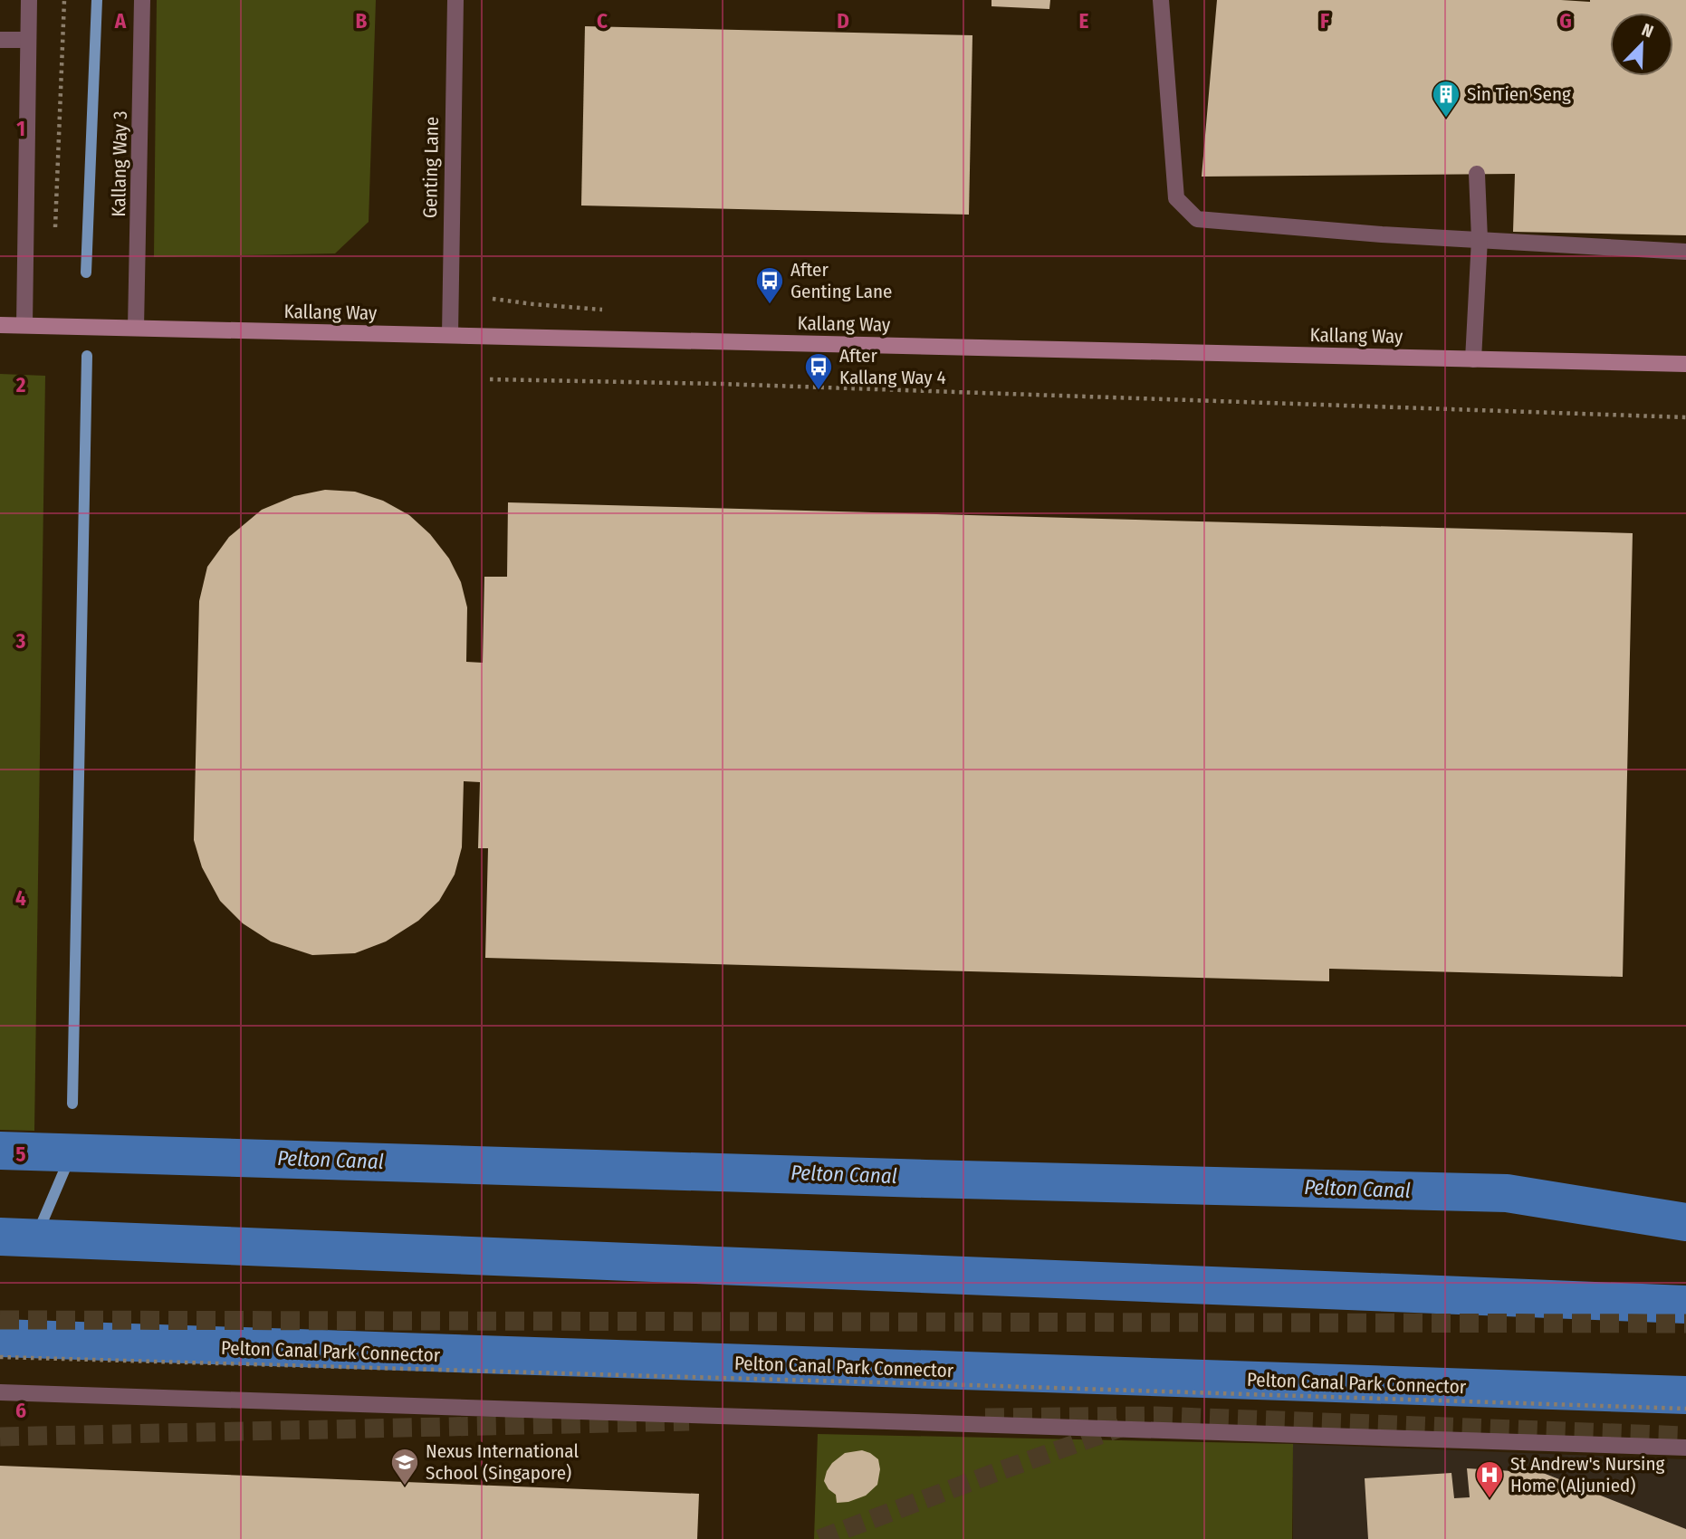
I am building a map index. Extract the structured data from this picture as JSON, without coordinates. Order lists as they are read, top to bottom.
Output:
{
  "streets": {
    "street": ["Kallang Way 3", "Genting Lane", "Kallang Way"],
    "path": ["Pelton Canal Park Connector"]
  },
  "crossings": [
    ["Kallang Way 3", "Kallang Way"],
    ["Genting Lane", "Kallang Way"]
  ],
  "water": ["Pelton Canal"],
  "places": {
    "building": ["Sin Tien Seng"],
    "bus stop": ["After Genting Lane", "After Kallang Way 4"],
    "school or university": ["Nexus International School (Singapore)"],
    "hospital": ["St Andrew's Nursing Home (Aljunied)"]
  },
  "north": "top right",
  "grid": {
    "columns": [
      "A",
      "B",
      "C",
      "D",
      "E",
      "F",
      "G"
    ],
    "rows": [
      "1",
      "2",
      "3",
      "4",
      "5",
      "6"
    ]
  }
}
